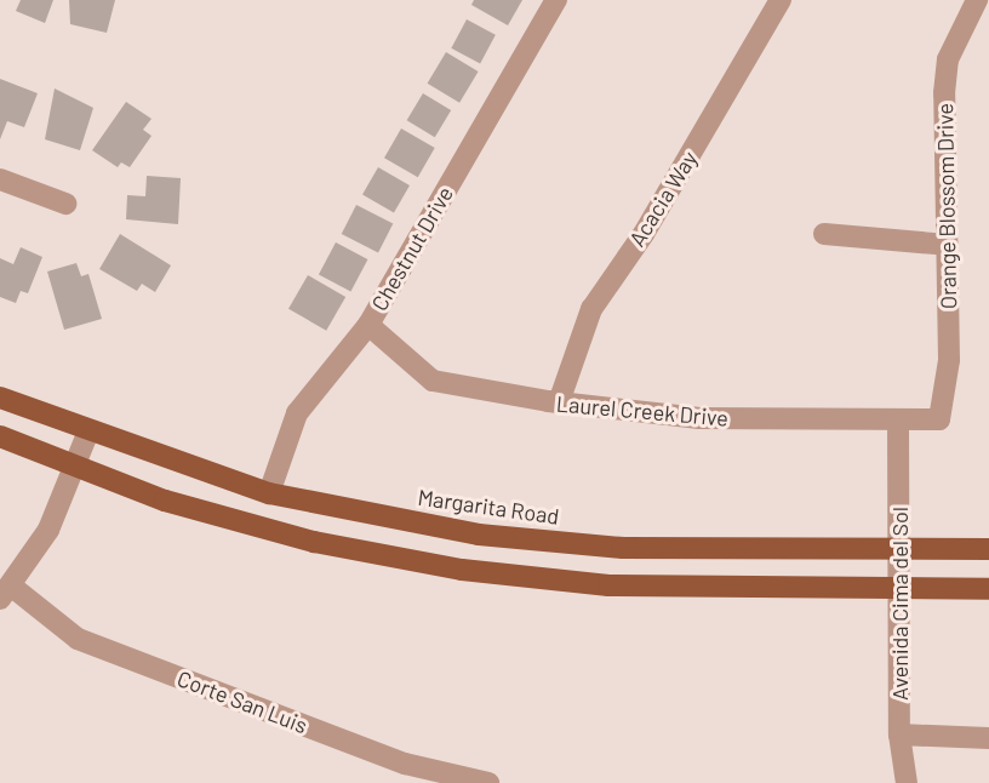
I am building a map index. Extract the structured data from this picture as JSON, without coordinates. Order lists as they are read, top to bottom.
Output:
{
  "streets": {
    "main road": ["Margarita Road"],
    "street": [
      "Acacia Way",
      "Orange Blossom Drive",
      "Chestnut Drive",
      "Laurel Creek Drive",
      "Avenida Cima del Sol",
      "Corte San Luis"
    ]
  },
  "crossings": [
    ["Acacia Way", "Laurel Creek Drive"],
    ["Orange Blossom Drive", "Laurel Creek Drive"],
    ["Chestnut Drive", "Laurel Creek Drive"],
    ["Chestnut Drive", "Margarita Road"],
    ["Laurel Creek Drive", "Avenida Cima del Sol"],
    ["Margarita Road", "Avenida Cima del Sol"]
  ]
}
